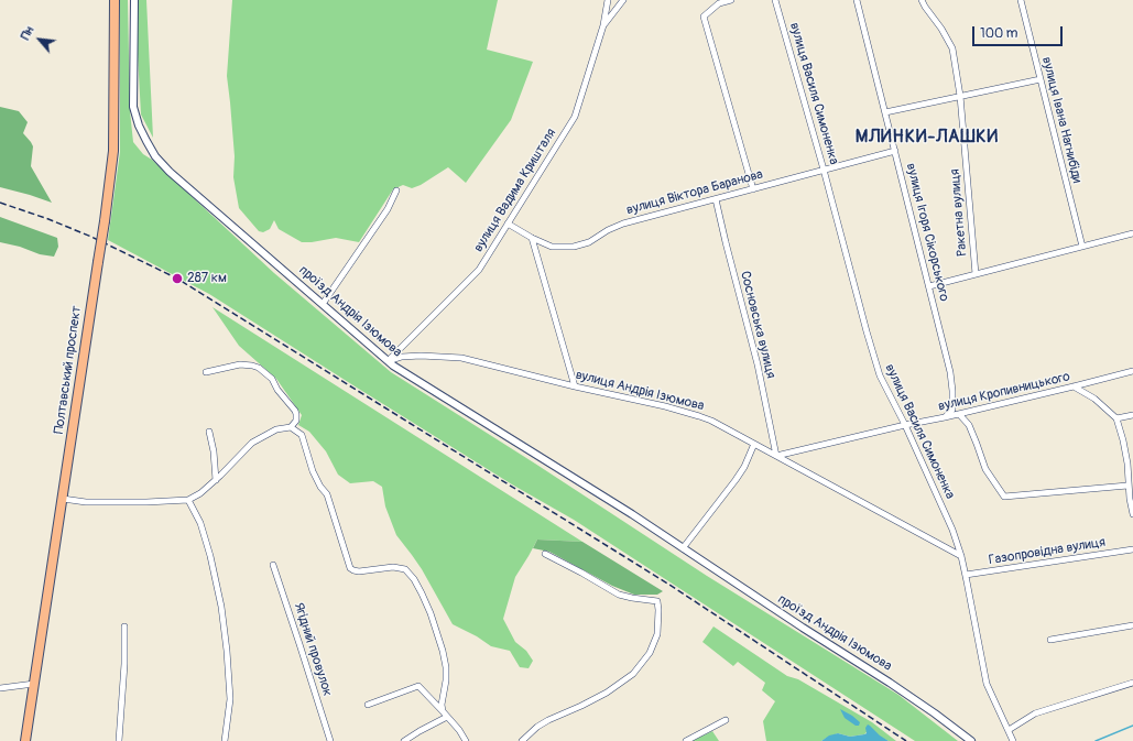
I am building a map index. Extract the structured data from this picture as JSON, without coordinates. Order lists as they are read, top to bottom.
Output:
{
  "streets": {
    "highway": ["Полтавський проспект"],
    "street": [
      "вулиця Василя Симоненка",
      "вулиця Івана Нагнибіди",
      "вулиця Вадима Кришталя",
      "вулиця Віктора Баранова",
      "Ракетна вулиця",
      "вулиця Ігоря Сікорського",
      "проїзд Андрія Ізюмова",
      "Сосновська вулиця",
      "вулиця Андрія Ізюмова",
      "вулиця Кропивницького",
      "Газопровідна вулиця",
      "Ягідний провулок"
    ]
  },
  "crossings": [
    ["вулиця Василя Симоненка", "вулиця Віктора Баранова"],
    ["вулиця Василя Симоненка", "вулиця Андрія Ізюмова"],
    ["вулиця Василя Симоненка", "вулиця Кропивницького"],
    ["вулиця Василя Симоненка", "Газопровідна вулиця"],
    ["вулиця Вадима Кришталя", "вулиця Віктора Баранова"],
    ["вулиця Вадима Кришталя", "проїзд Андрія Ізюмова"],
    ["вулиця Вадима Кришталя", "вулиця Андрія Ізюмова"],
    ["вулиця Віктора Баранова", "вулиця Ігоря Сікорського"],
    ["вулиця Віктора Баранова", "Сосновська вулиця"],
    ["вулиця Ігоря Сікорського", "вулиця Кропивницького"],
    ["проїзд Андрія Ізюмова", "вулиця Андрія Ізюмова"],
    ["Сосновська вулиця", "вулиця Андрія Ізюмова"],
    ["Сосновська вулиця", "вулиця Кропивницького"],
    ["вулиця Андрія Ізюмова", "вулиця Кропивницького"]
  ],
  "districts": ["МЛИНКИ-ЛАШКИ"],
  "places": ["287 км"],
  "scale_bar": "100 m",
  "north": "top left"
}
